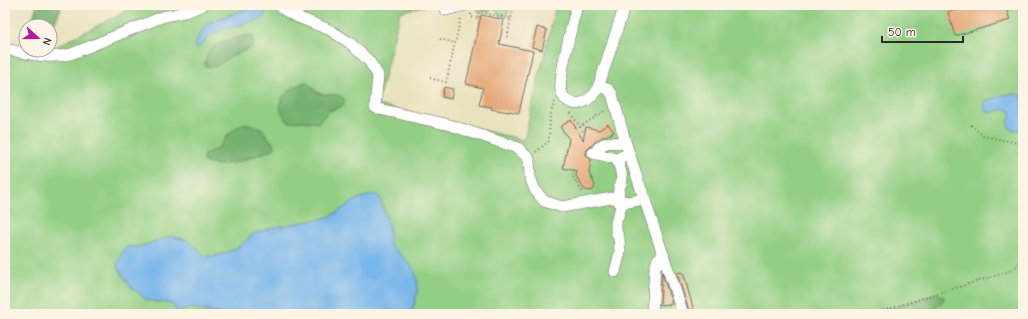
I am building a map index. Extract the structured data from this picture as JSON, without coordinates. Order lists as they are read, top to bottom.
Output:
{
  "scale_bar": "50 m",
  "north": "right"
}
